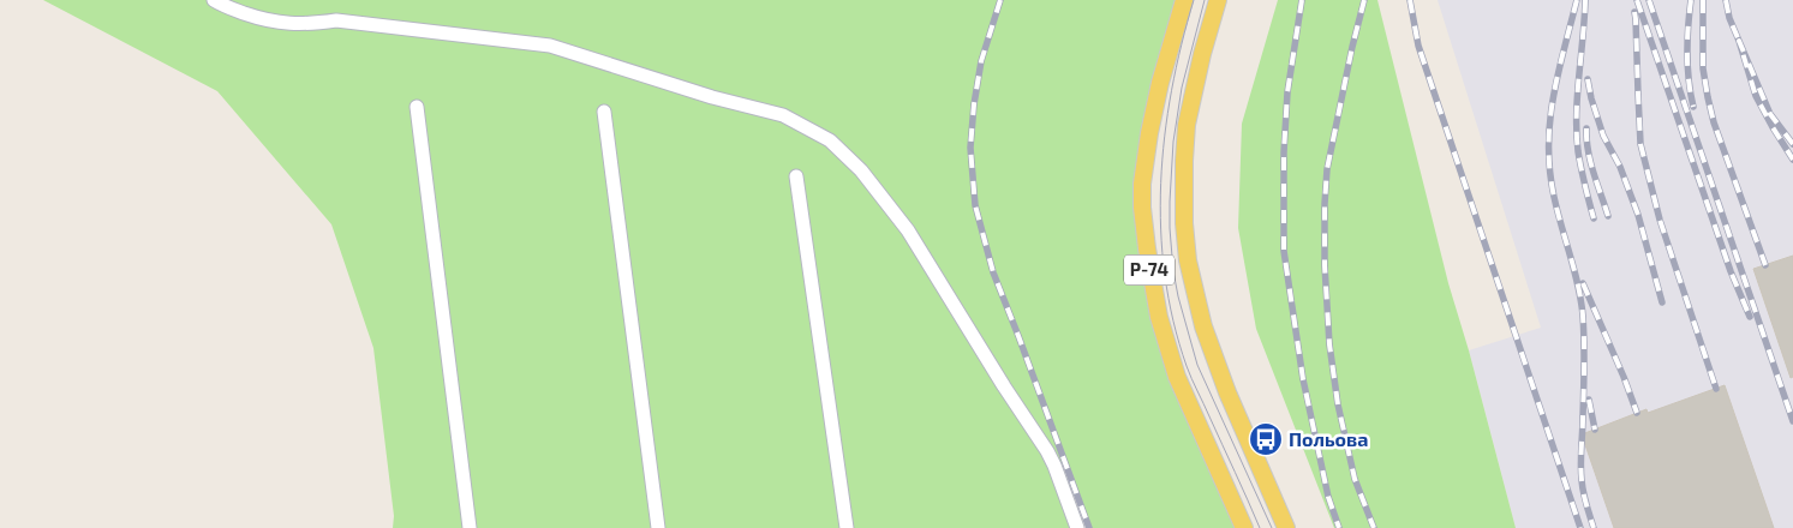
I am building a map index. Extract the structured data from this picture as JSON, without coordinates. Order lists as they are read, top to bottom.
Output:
{
  "streets": {
    "main road": ["Р-74"]
  },
  "places": {
    "bus stop": ["Польова"]
  }
}
